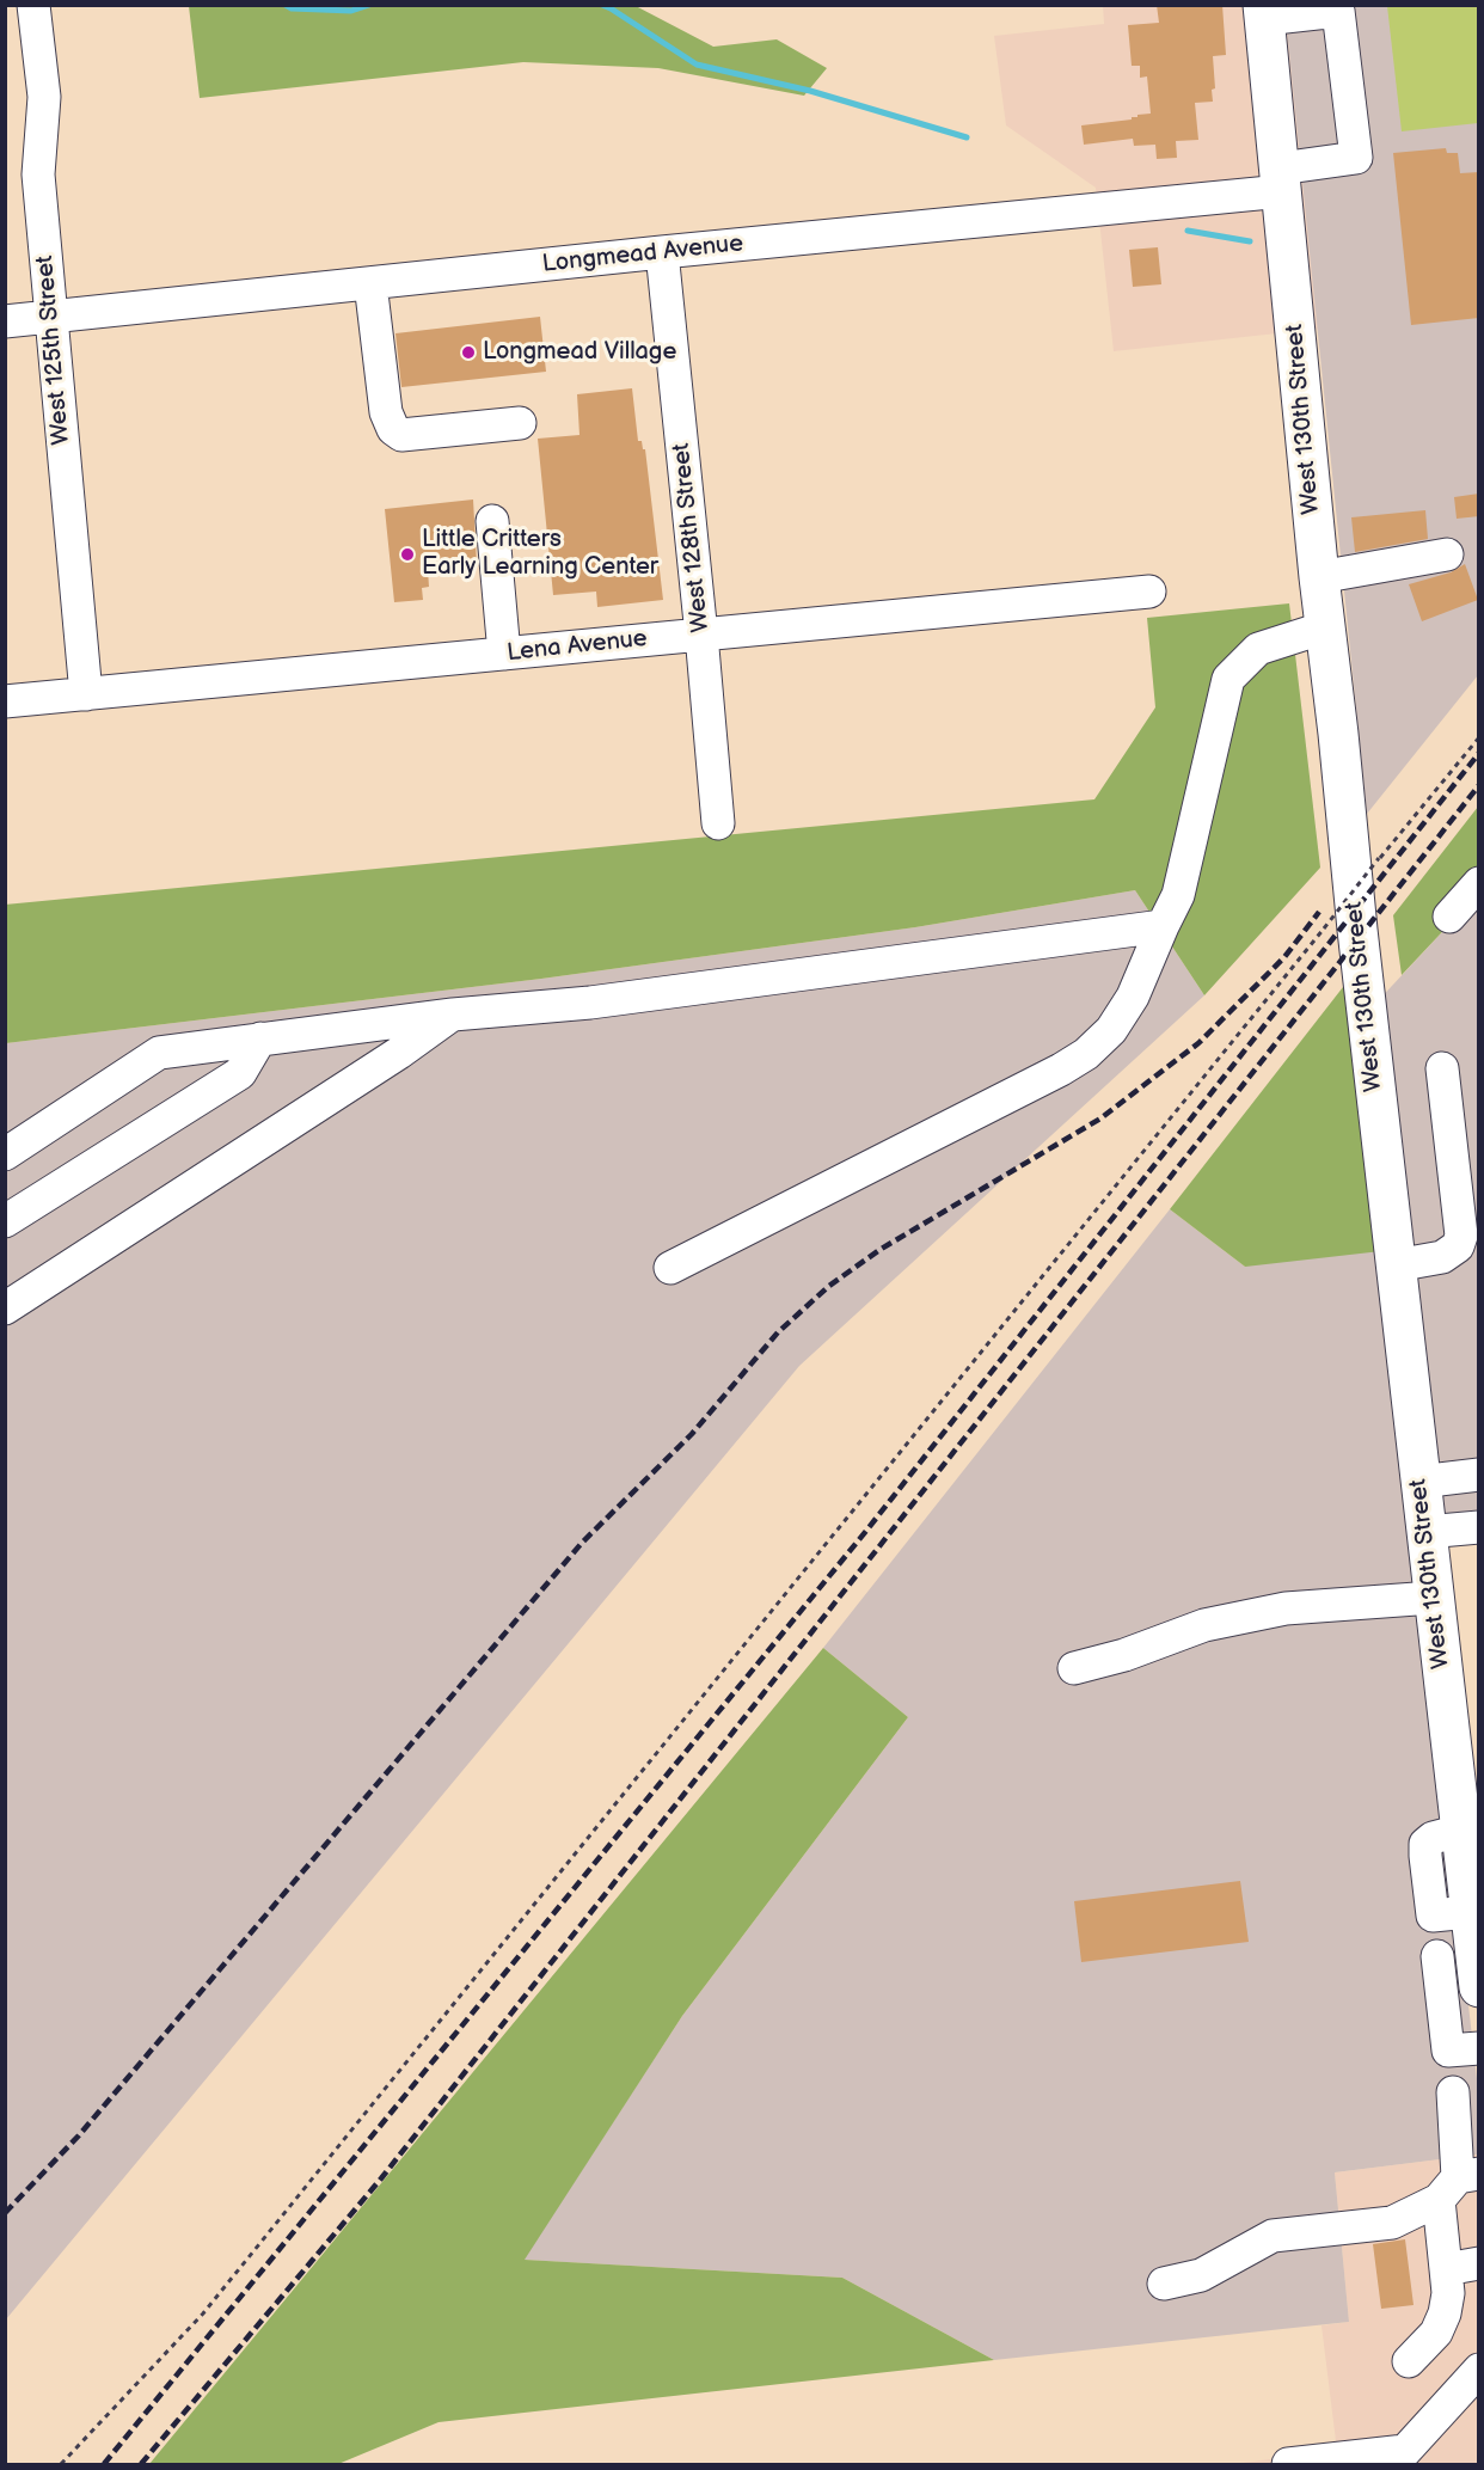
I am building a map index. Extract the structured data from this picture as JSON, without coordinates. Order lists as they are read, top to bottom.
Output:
{
  "streets": {
    "main road": ["West 130th Street"],
    "street": [
      "Longmead Avenue",
      "West 125th Street",
      "West 128th Street",
      "Lena Avenue"
    ]
  },
  "crossings": [
    ["Longmead Avenue", "West 125th Street"],
    ["Longmead Avenue", "West 130th Street"],
    ["Longmead Avenue", "West 128th Street"],
    ["West 125th Street", "Lena Avenue"],
    ["West 128th Street", "Lena Avenue"]
  ],
  "places": ["Longmead Village", "Little Critters Early Learning Center"]
}
